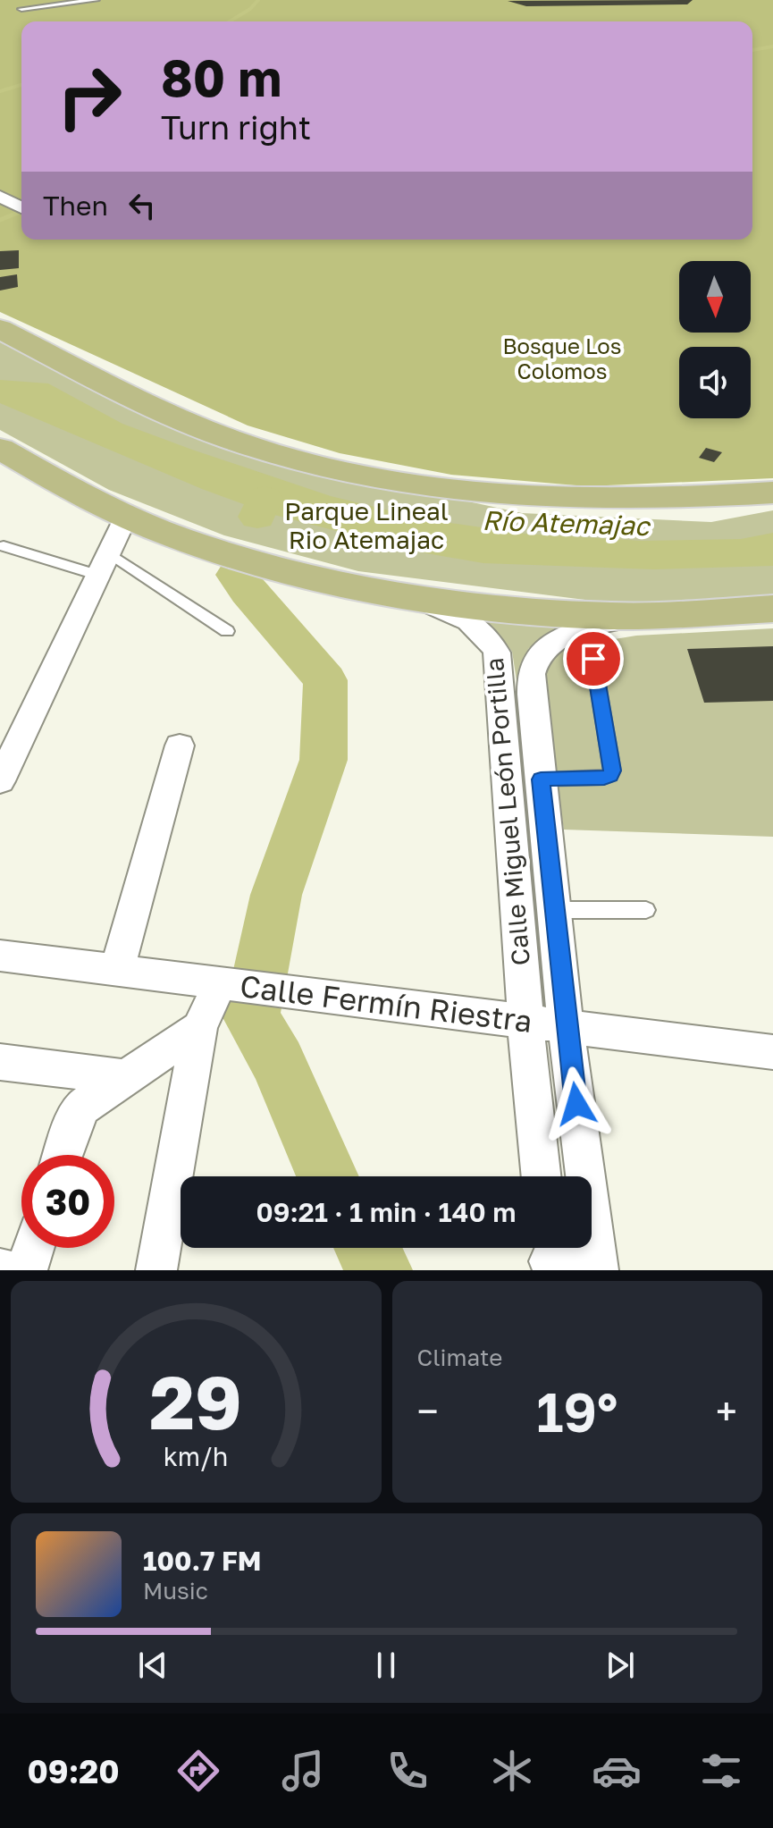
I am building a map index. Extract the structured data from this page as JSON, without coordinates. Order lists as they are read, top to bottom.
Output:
{
  "streets": {
    "street": ["Calle Miguel León Portilla", "Calle Fermín Riestra"]
  },
  "crossings": [
    ["Calle Miguel León Portilla", "Calle Fermín Riestra"]
  ],
  "water": ["Río Atemajac"],
  "parks": ["Bosque Los Colomos", "Parque Lineal Rio Atemajac"],
  "north": "bottom",
  "page": {
    "turn": ["80 m", "Turn right"],
    "then": "Then",
    "limit": "30",
    "trip": "09:21 · 1 min · 140 m",
    "tile": "Climate",
    "heat": ["−", "19°", "+"],
    "song": ["100.7 FM", "Music"],
    "tabs": "09:20",
    "gauge": ["29", "km/h"]
  }
}
